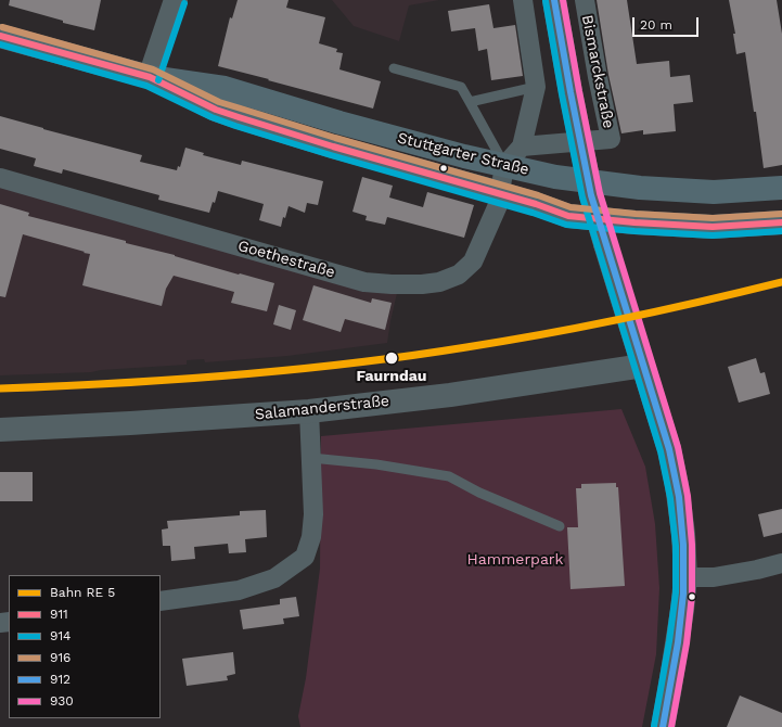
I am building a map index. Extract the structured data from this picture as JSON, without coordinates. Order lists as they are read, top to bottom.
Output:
{
  "streets": {
    "main road": ["Stuttgarter Straße"],
    "street": ["Bismarckstraße", "Goethestraße", "Salamanderstraße"]
  },
  "crossings": [
    ["Bismarckstraße", "Salamanderstraße"],
    ["Stuttgarter Straße", "Goethestraße"]
  ],
  "parks": ["Hammerpark"],
  "places": ["Faurndau"],
  "lines": [
    "transit line 912",
    "transit line 930",
    "transit line 914",
    "transit line 916",
    "transit line 911"
  ],
  "legend": [
    "Bahn RE 5",
    "911",
    "914",
    "916",
    "912",
    "930"
  ],
  "scale_bar": "20 m"
}
